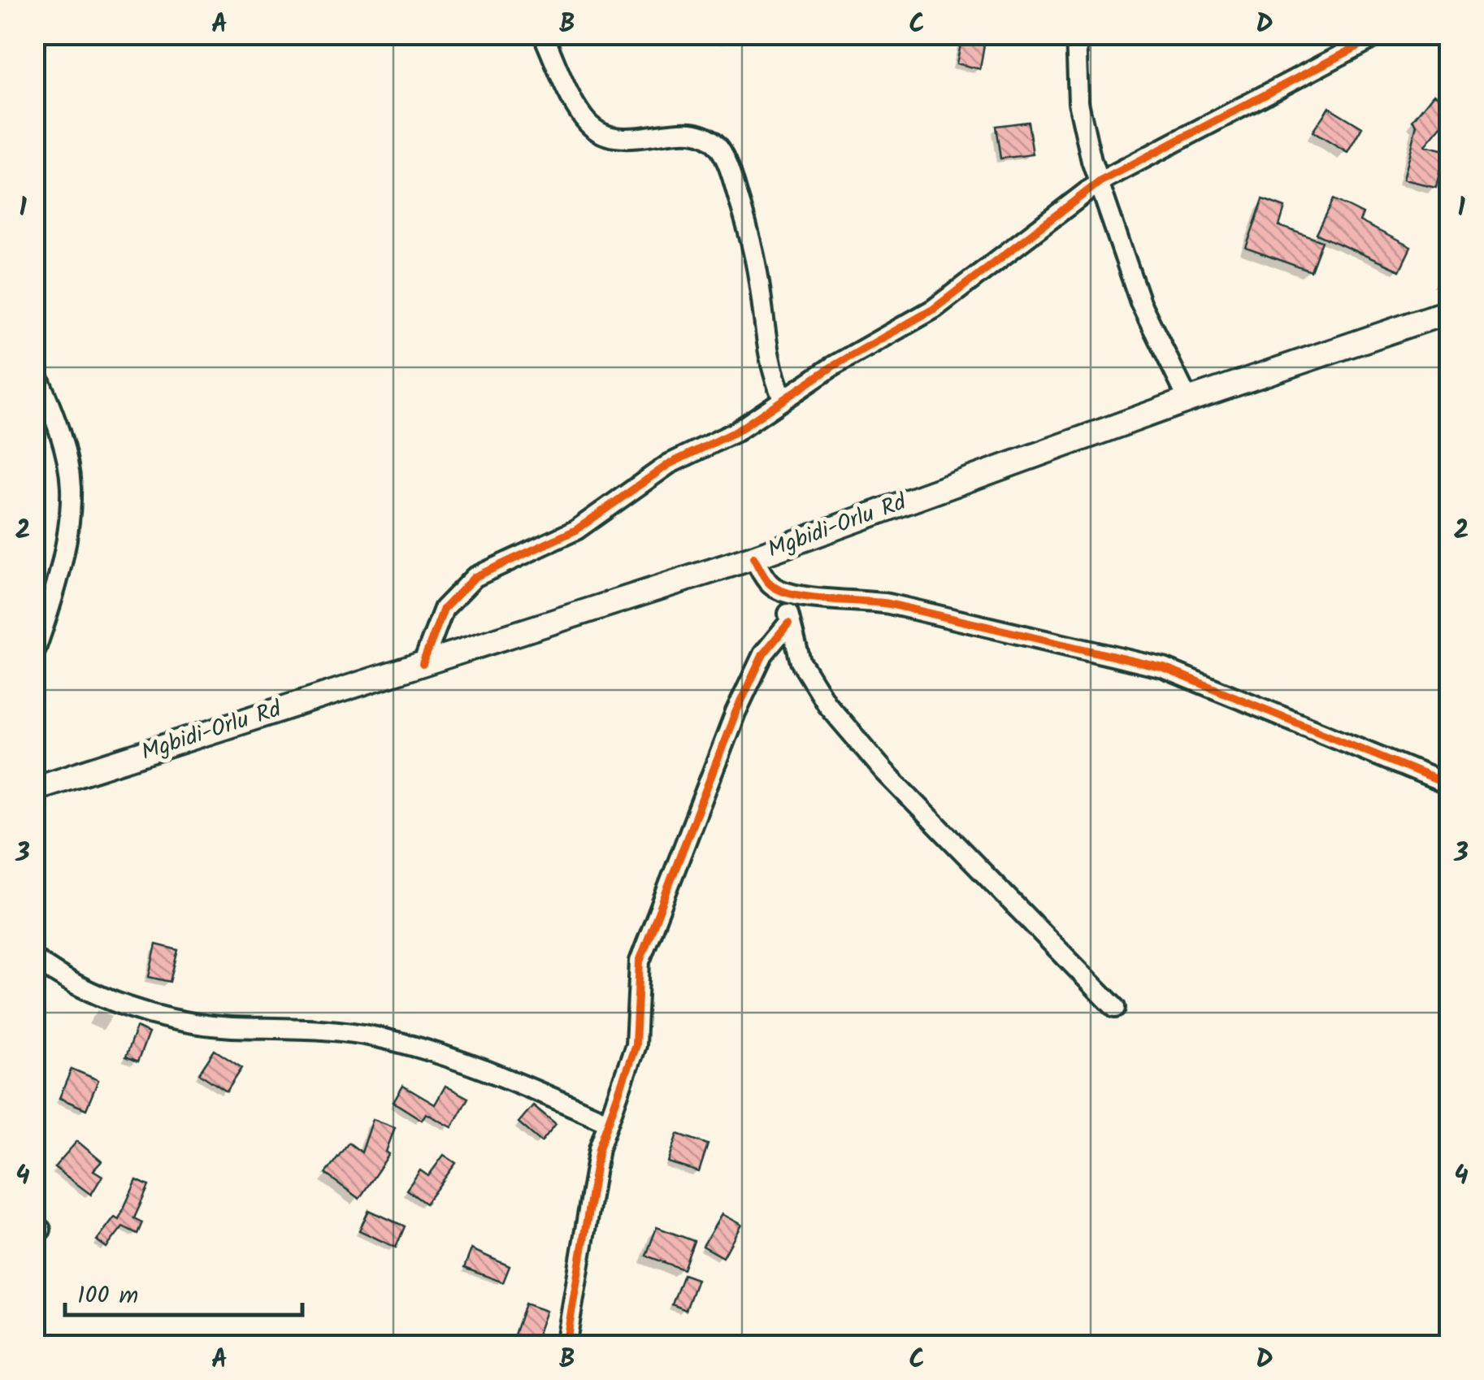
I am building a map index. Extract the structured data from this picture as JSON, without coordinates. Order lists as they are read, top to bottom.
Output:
{
  "streets": {
    "main road": ["Mgbidi-Orlu Rd"]
  },
  "scale_bar": "100 m",
  "grid": {
    "columns": [
      "A",
      "B",
      "C",
      "D"
    ],
    "rows": [
      "1",
      "2",
      "3",
      "4"
    ]
  }
}
